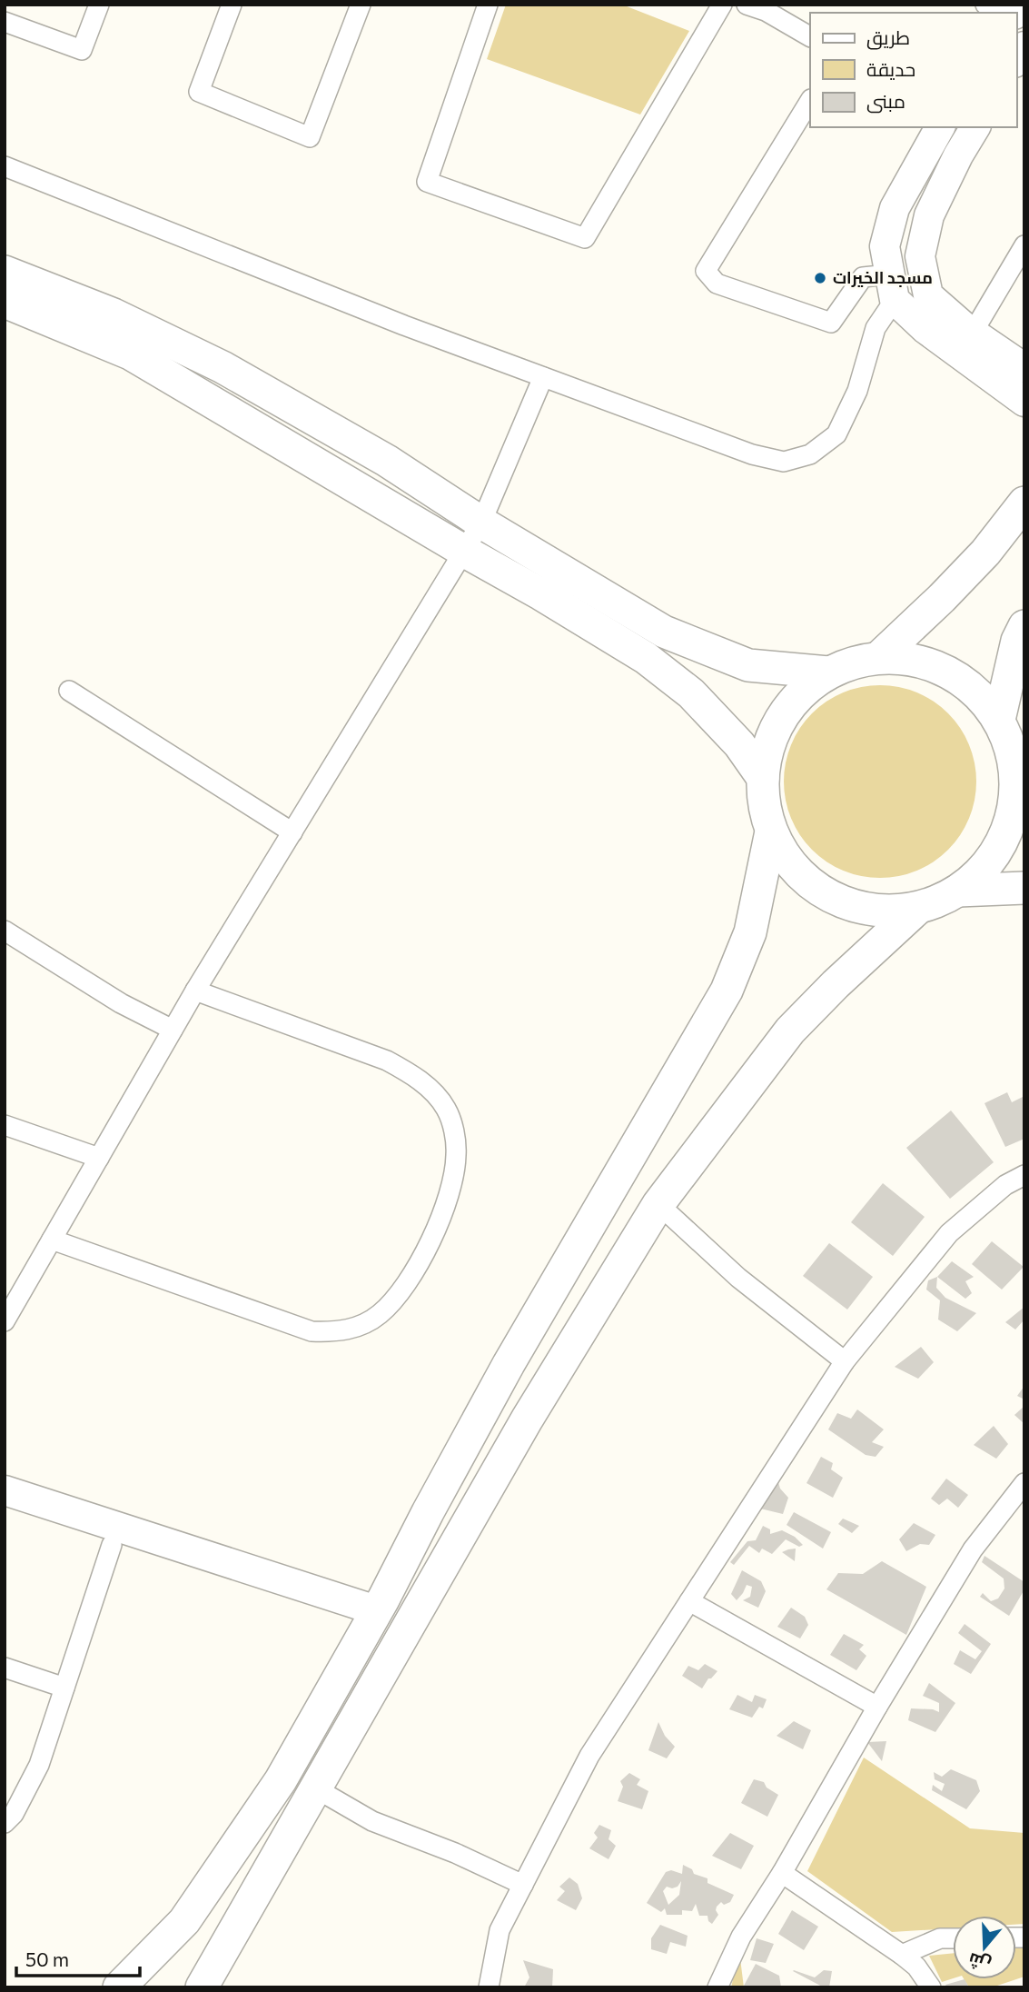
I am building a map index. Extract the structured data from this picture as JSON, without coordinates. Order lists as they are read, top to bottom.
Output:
{
  "places": ["مسجد الخيرات"],
  "legend": ["طريق", "حديقة", "مبنى"],
  "scale_bar": "50 m",
  "north": "bottom"
}
